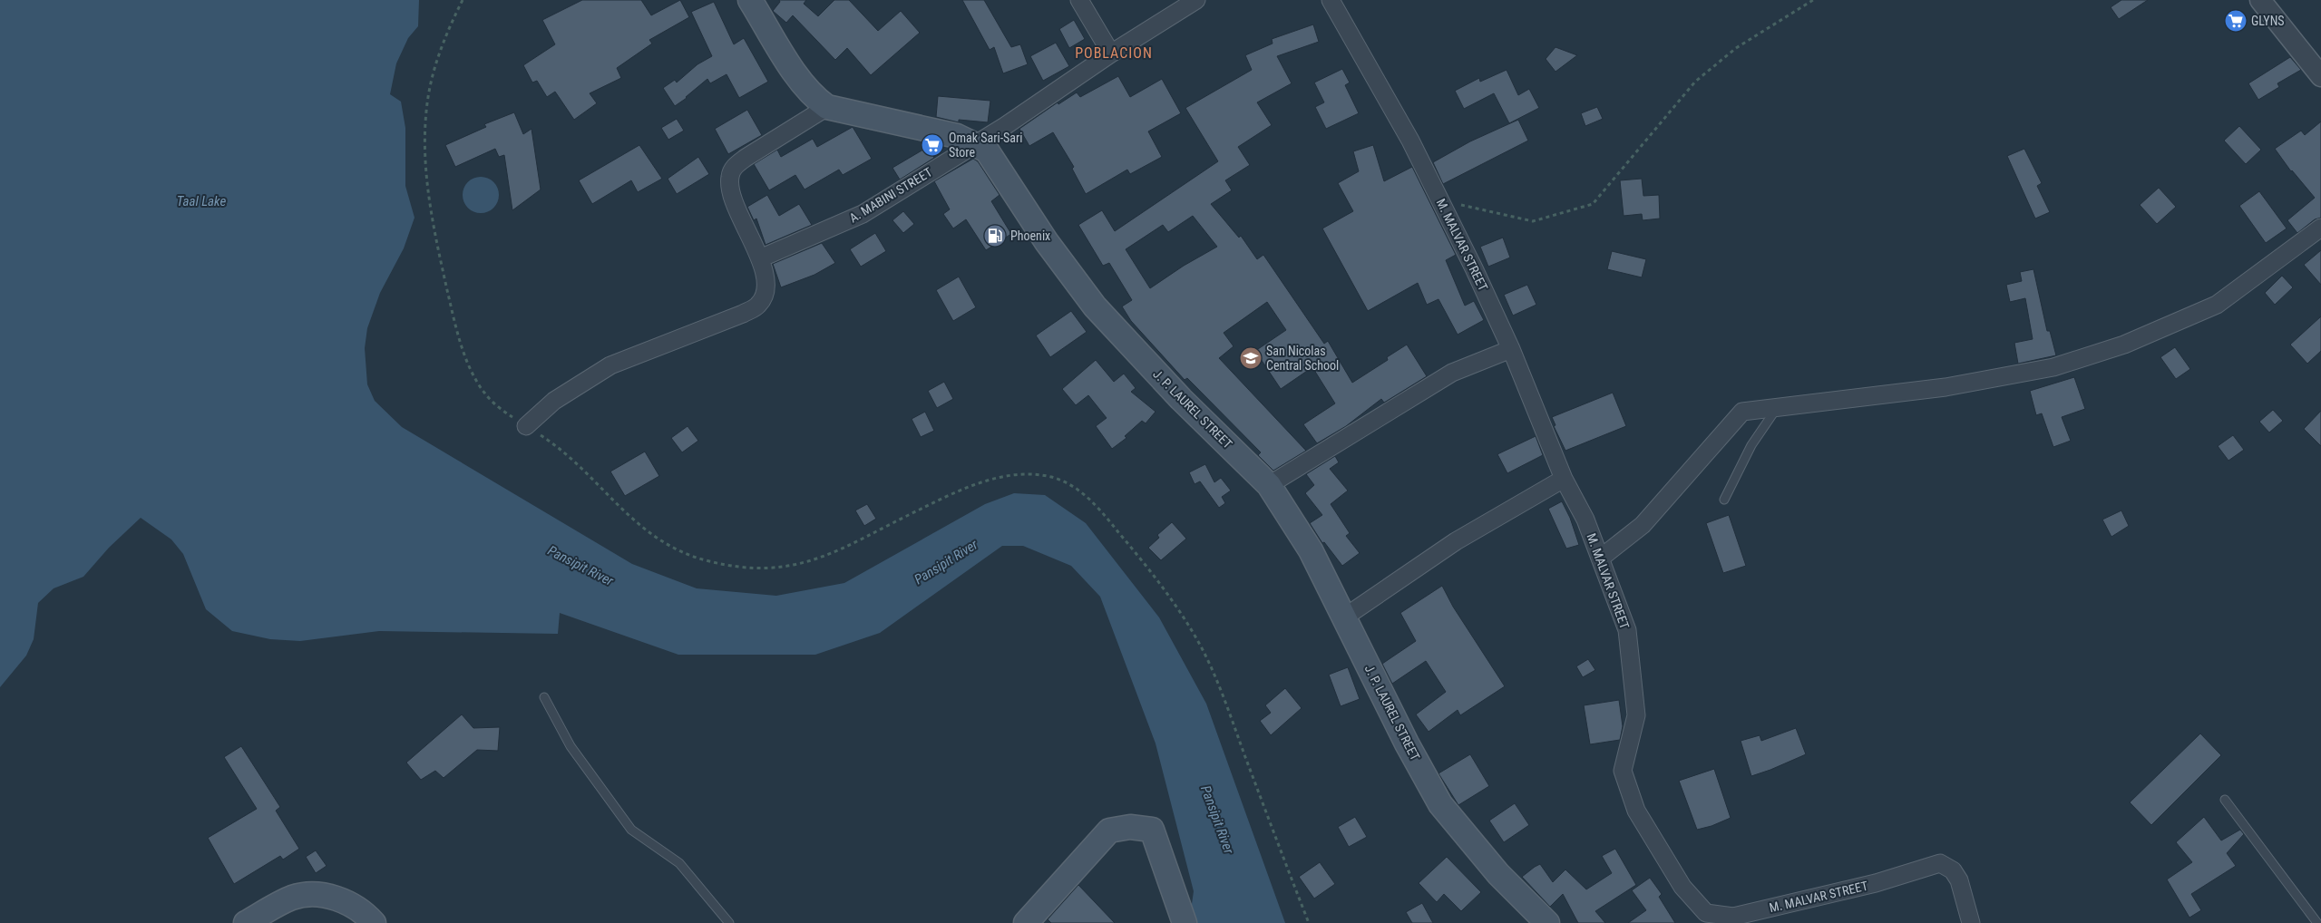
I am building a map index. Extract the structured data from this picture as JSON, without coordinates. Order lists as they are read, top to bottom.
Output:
{
  "streets": {
    "main road": ["J. P. LAUREL STREET"],
    "street": ["A. MABINI STREET", "M. MALVAR STREET"]
  },
  "crossings": [
    ["A. MABINI STREET", "J. P. LAUREL STREET"]
  ],
  "districts": ["POBLACION"],
  "water": ["Taal Lake", "Pansipit River"],
  "places": {
    "supermarket": ["GLYNS", "Omak Sari-Sari Store"],
    "fuel station": ["Phoenix"],
    "school or university": ["San Nicolas Central School"]
  }
}
